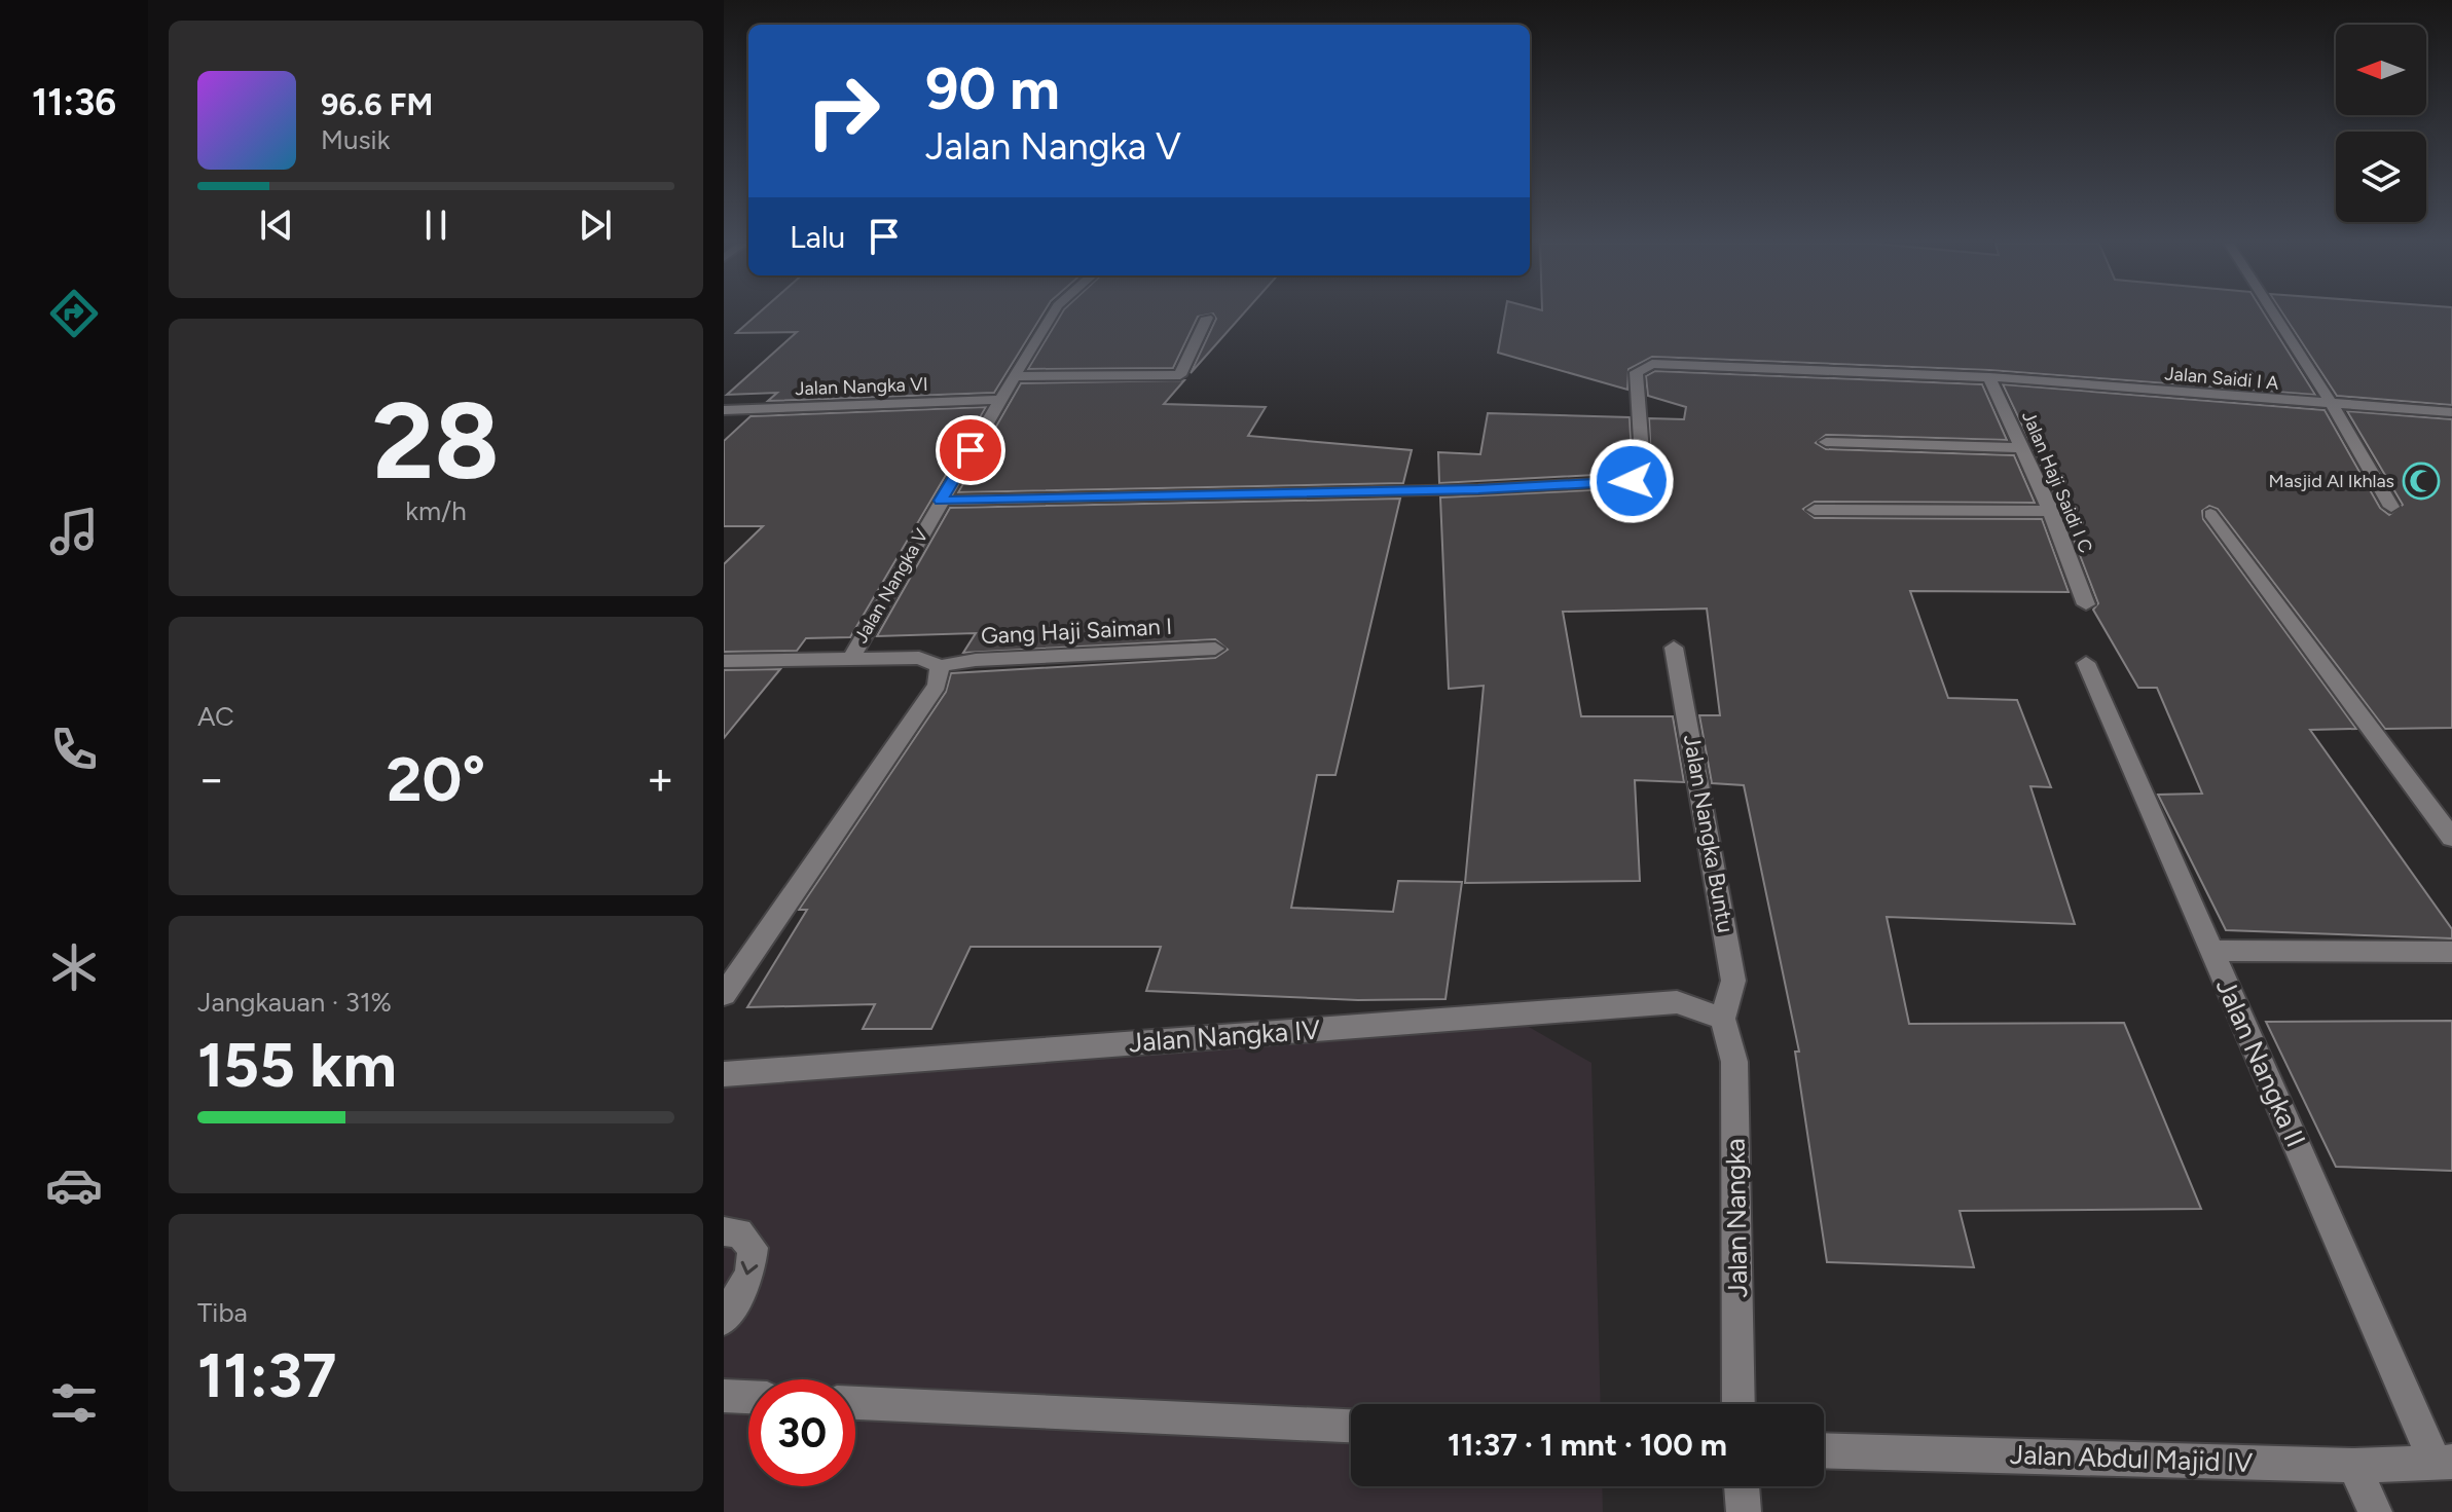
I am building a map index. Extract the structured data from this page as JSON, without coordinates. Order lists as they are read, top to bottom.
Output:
{
  "streets": {
    "street": [
      "Jalan Saidi I A",
      "Jalan Nangka VI",
      "Jalan Haji Saidi I C",
      "Jalan Nangka V",
      "Gang Haji Saiman I",
      "Jalan Nangka Buntu",
      "Jalan Nangka IV",
      "Jalan Nangka II",
      "Jalan Nangka",
      "Jalan Abdul Majid IV"
    ]
  },
  "crossings": [
    ["Jalan Saidi I A", "Jalan Haji Saidi I C"],
    ["Jalan Saidi I A", "Jalan Nangka V"],
    ["Jalan Nangka VI", "Jalan Nangka V"],
    ["Jalan Nangka Buntu", "Jalan Nangka IV"],
    ["Jalan Nangka Buntu", "Jalan Nangka"],
    ["Jalan Nangka IV", "Jalan Nangka"],
    ["Jalan Nangka II", "Jalan Abdul Majid IV"]
  ],
  "places": {
    "mosque": ["Masjid Al Ikhlas"]
  },
  "north": "left",
  "page": {
    "tabs": "11:36",
    "turn": ["90 m", "Jalan Nangka V"],
    "song": ["96.6 FM", "Musik"],
    "then": "Lalu",
    "tile": [
      ["28", "km/h"],
      "AC",
      ["Jangkauan · 31%", "155 km"],
      ["Tiba", "11:37"]
    ],
    "heat": ["−", "20°", "+"],
    "limit": "30",
    "trip": "11:37 · 1 mnt · 100 m"
  }
}
